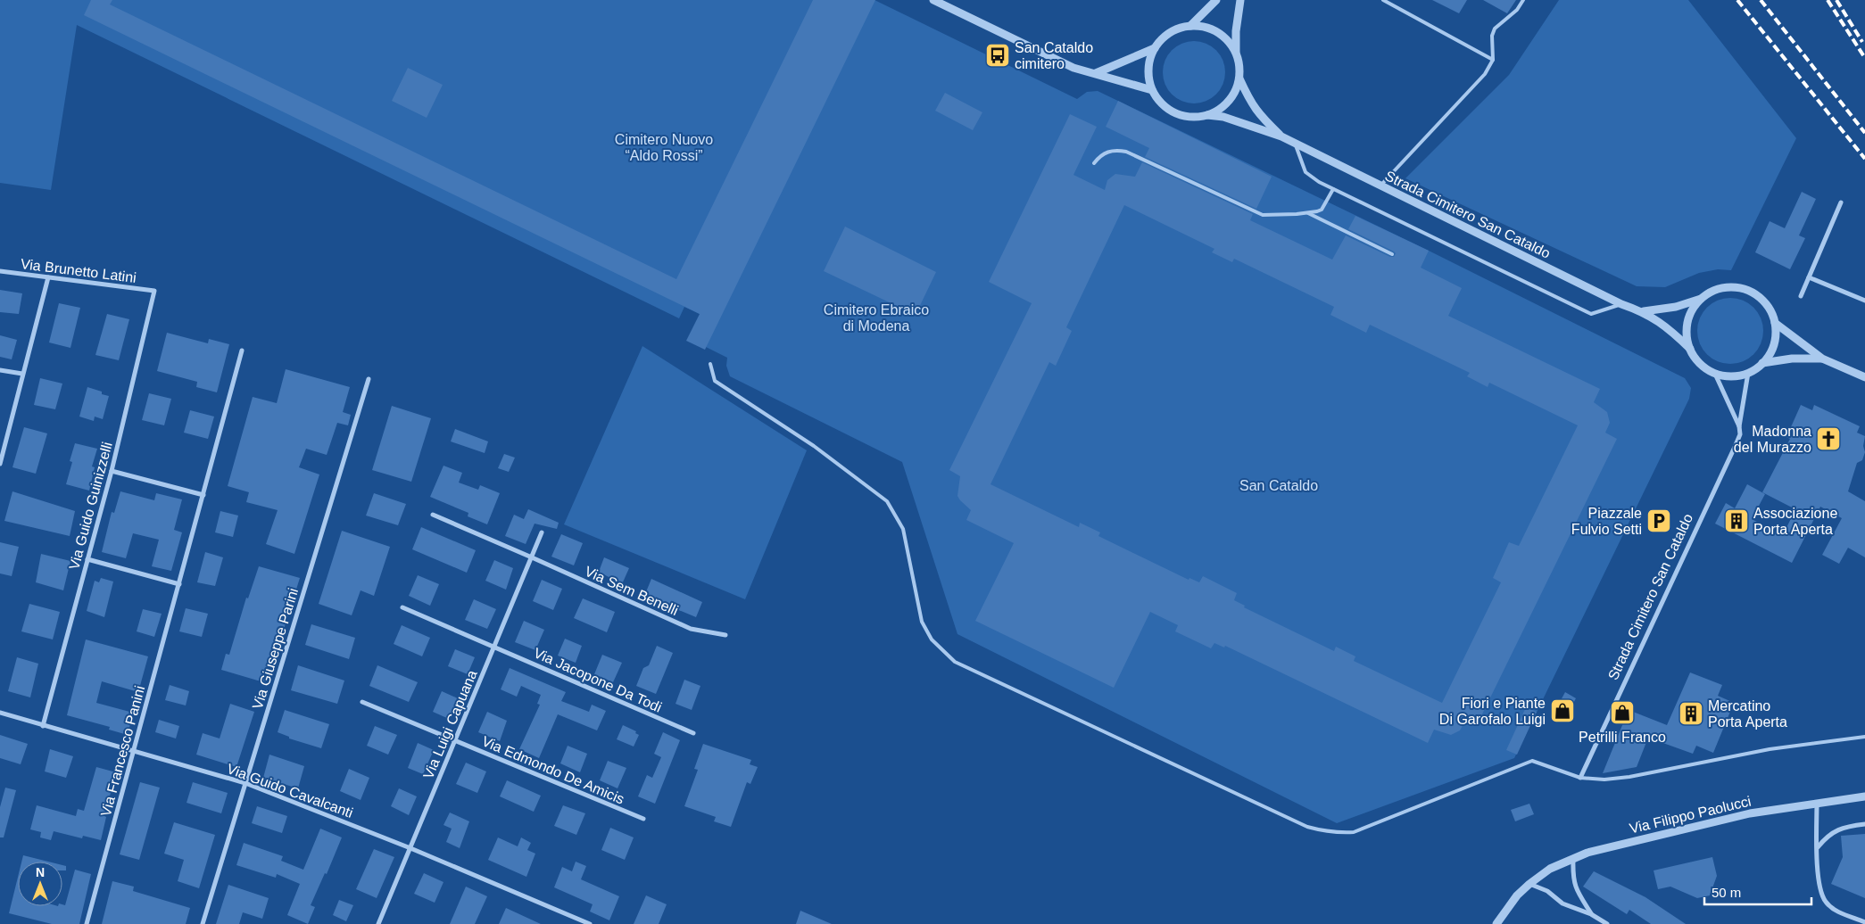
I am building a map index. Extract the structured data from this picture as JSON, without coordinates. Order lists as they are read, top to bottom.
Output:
{
  "streets": {
    "street": [
      "Strada Cimitero San Cataldo",
      "Via Brunetto Latini",
      "Via Guido Guinizzelli",
      "Via Sem Benelli",
      "Via Giuseppe Parini",
      "Via Jacopone Da Todi",
      "Via Luigi Capuana",
      "Via Francesco Panini",
      "Via Edmondo De Amicis",
      "Via Guido Cavalcanti",
      "Via Filippo Paolucci"
    ]
  },
  "crossings": [
    ["Via Brunetto Latini", "Via Guido Guinizzelli"],
    ["Via Guido Guinizzelli", "Via Guido Cavalcanti"],
    ["Via Sem Benelli", "Via Luigi Capuana"],
    ["Via Giuseppe Parini", "Via Guido Cavalcanti"],
    ["Via Jacopone Da Todi", "Via Luigi Capuana"],
    ["Via Luigi Capuana", "Via Edmondo De Amicis"],
    ["Via Luigi Capuana", "Via Guido Cavalcanti"],
    ["Via Francesco Panini", "Via Guido Cavalcanti"]
  ],
  "parks": ["Cimitero Nuovo “Aldo Rossi”", "Cimitero Ebraico di Modena", "San Cataldo"],
  "places": {
    "bus stop": ["San Cataldo cimitero"],
    "church": ["Madonna del Murazzo"],
    "parking": ["Piazzale Fulvio Setti"],
    "building": ["Associazione Porta Aperta", "Mercatino Porta Aperta"],
    "shop": ["Fiori e Piante Di Garofalo Luigi", "Petrilli Franco"]
  },
  "scale_bar": "50 m",
  "north": "top"
}
